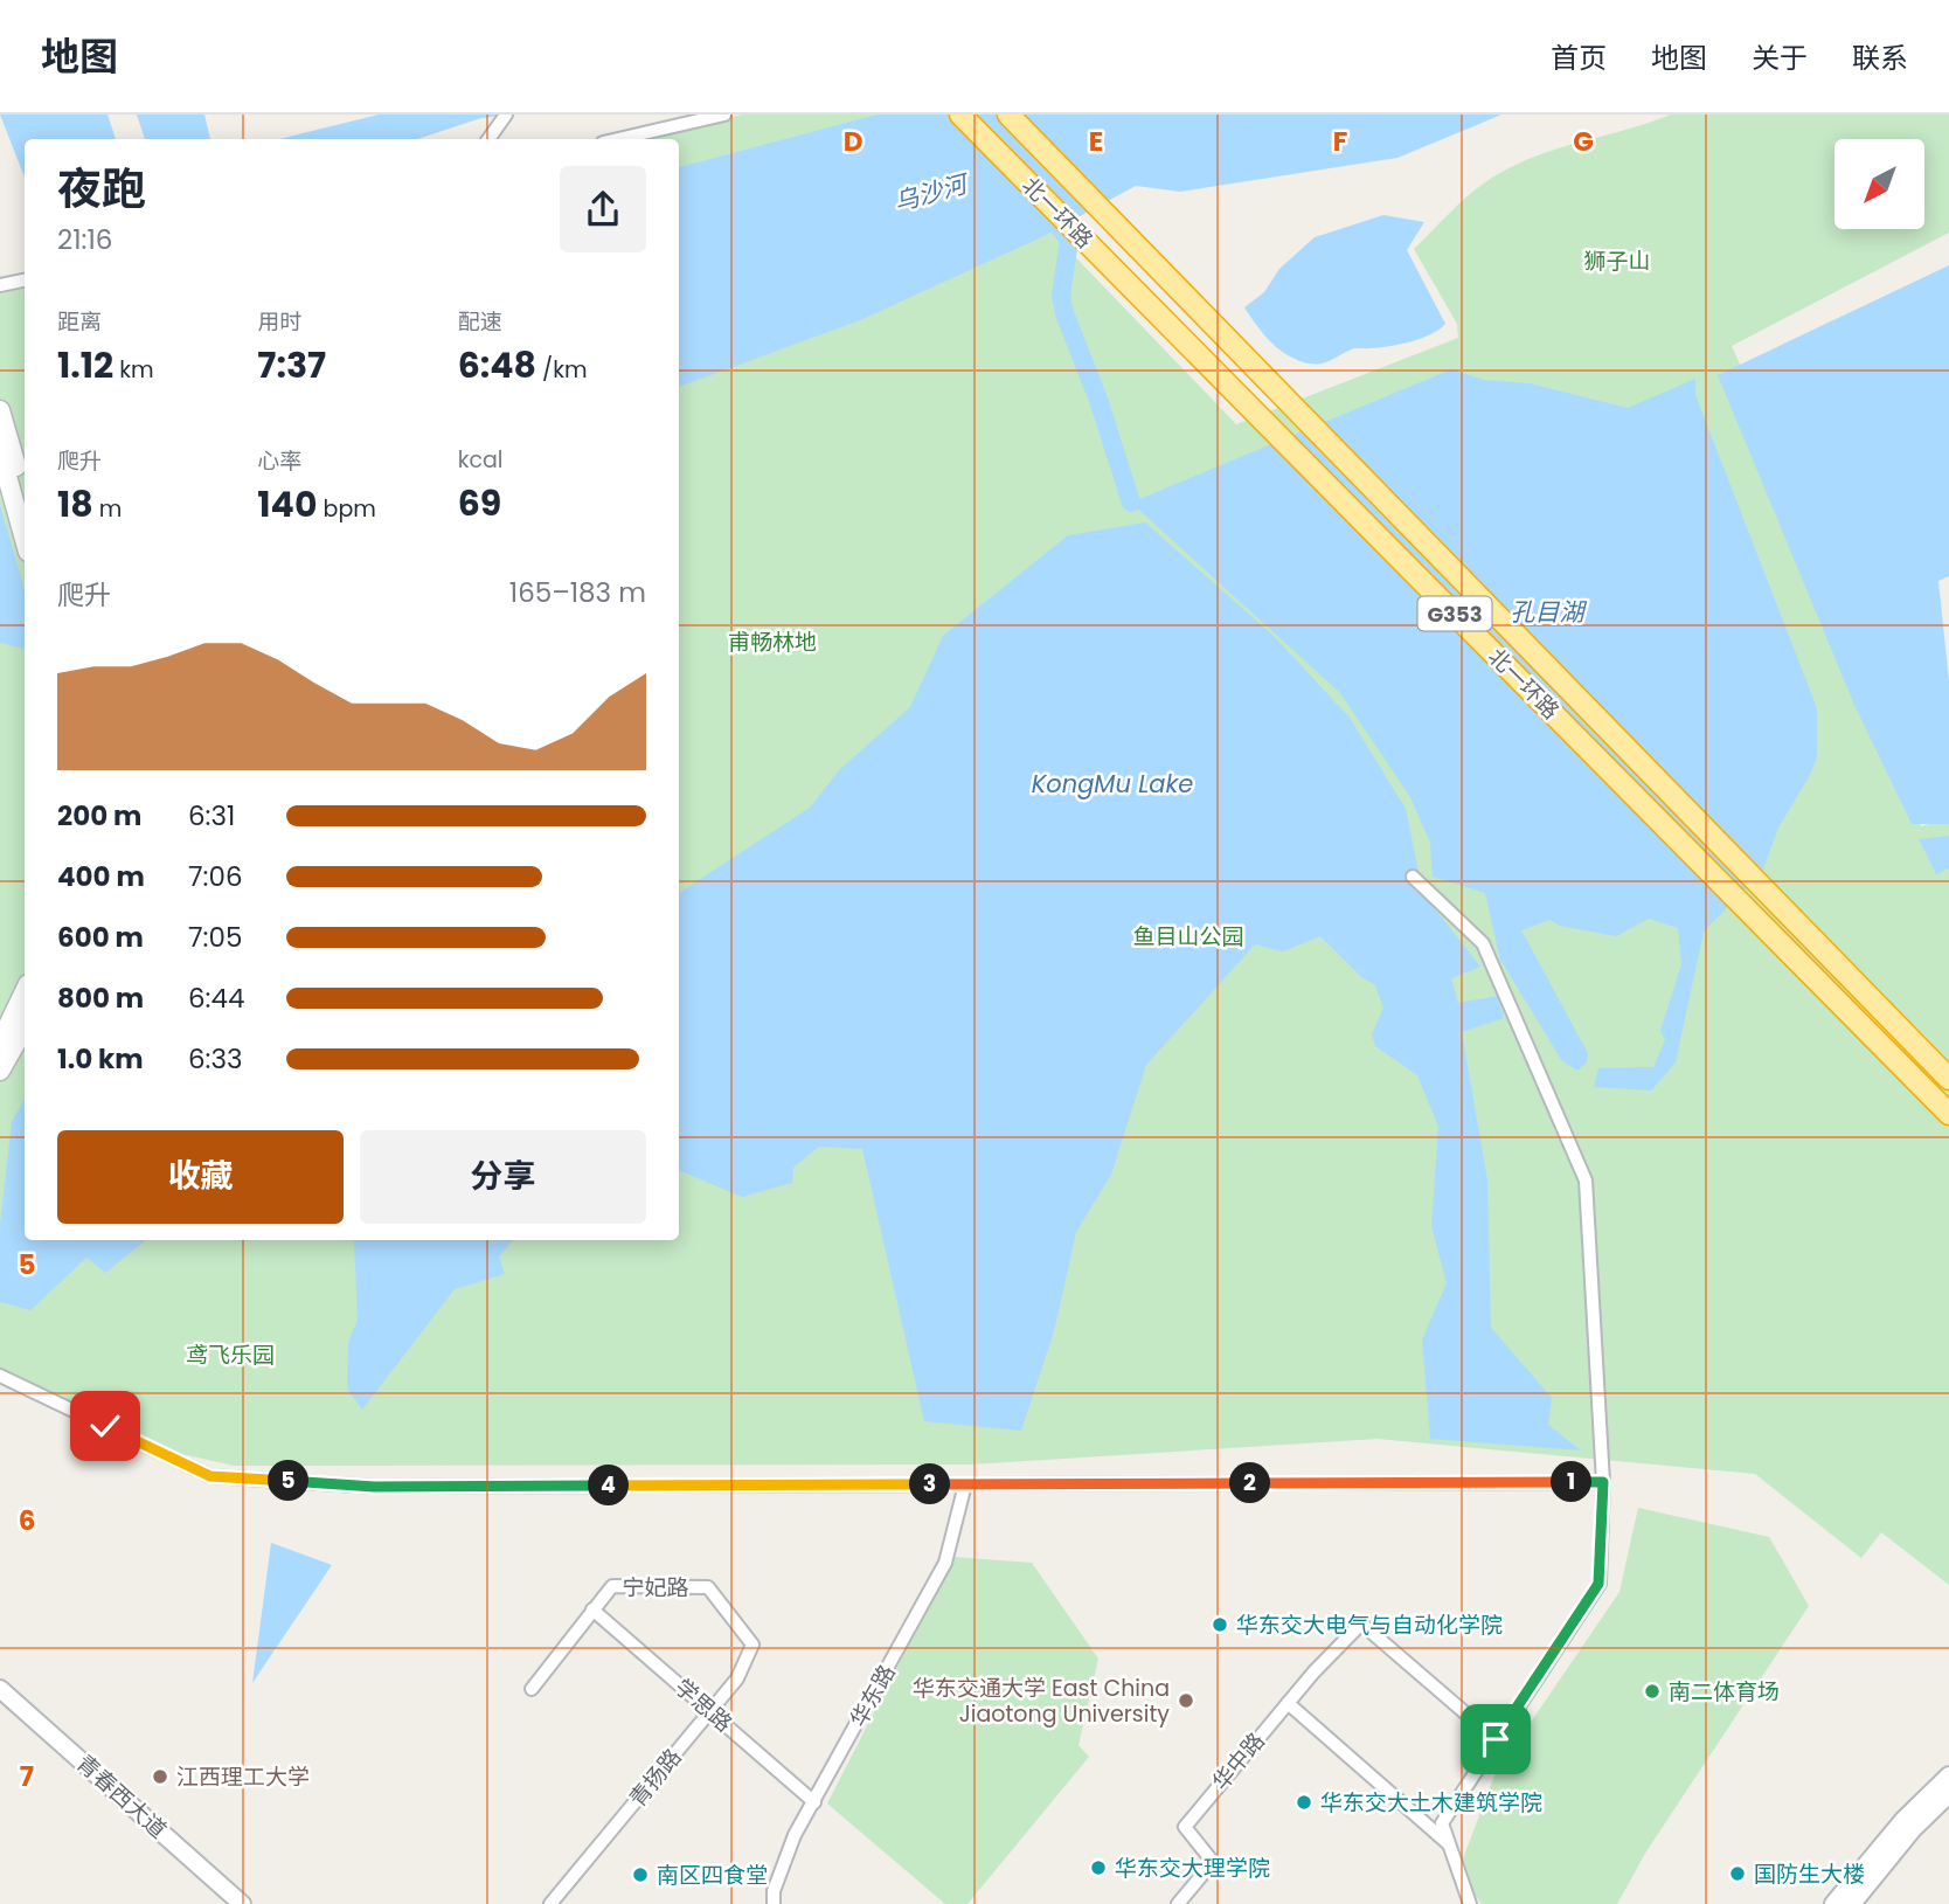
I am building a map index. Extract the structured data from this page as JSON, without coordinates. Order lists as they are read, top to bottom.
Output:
{
  "streets": {
    "highway": ["北一环路", "G353"],
    "street": [
      "宁妃路",
      "华东路",
      "学思路",
      "华中路",
      "青扬路",
      "青春西大道"
    ]
  },
  "crossings": [
    ["宁妃路", "学思路"],
    ["宁妃路", "青扬路"],
    ["华东路", "学思路"],
    ["学思路", "青扬路"]
  ],
  "water": ["乌沙河", "孔目湖", "KongMu Lake"],
  "parks": [
    "狮子山",
    "甫畅林地",
    "鱼目山公园",
    "鸢飞乐园"
  ],
  "places": [
    "华东交大电气与自动化学院",
    "南二体育场",
    "华东交通大学 East China Jiaotong University",
    "江西理工大学",
    "华东交大土木建筑学院",
    "华东交大理学院",
    "国防生大楼",
    "南区四食堂"
  ],
  "north": "bottom left",
  "page": {
    "header": "地图",
    "nav": [
      "首页",
      "地图",
      "关于",
      "联系"
    ],
    "heading": ["夜跑", "21:16"],
    "stats": [
      ["距离", "1.12 km"],
      ["用时", "7:37"],
      ["配速", "6:48 /km"],
      ["爬升", "18 m"],
      ["心率", "140 bpm"],
      ["kcal", "69"]
    ],
    "chart": ["爬升", "165–183 m"],
    "list": [
      {
        "name": "200 m",
        "note": "6:31"
      },
      {
        "name": "400 m",
        "note": "7:06"
      },
      {
        "name": "600 m",
        "note": "7:05"
      },
      {
        "name": "800 m",
        "note": "6:44"
      },
      {
        "name": "1.0 km",
        "note": "6:33"
      }
    ],
    "buttons": ["收藏", "分享"],
    "pins": [
      "5",
      "1",
      "2",
      "3",
      "4"
    ]
  },
  "grid": {
    "columns": [
      "D",
      "E",
      "F",
      "G"
    ],
    "rows": ["5", "6", "7"]
  }
}
